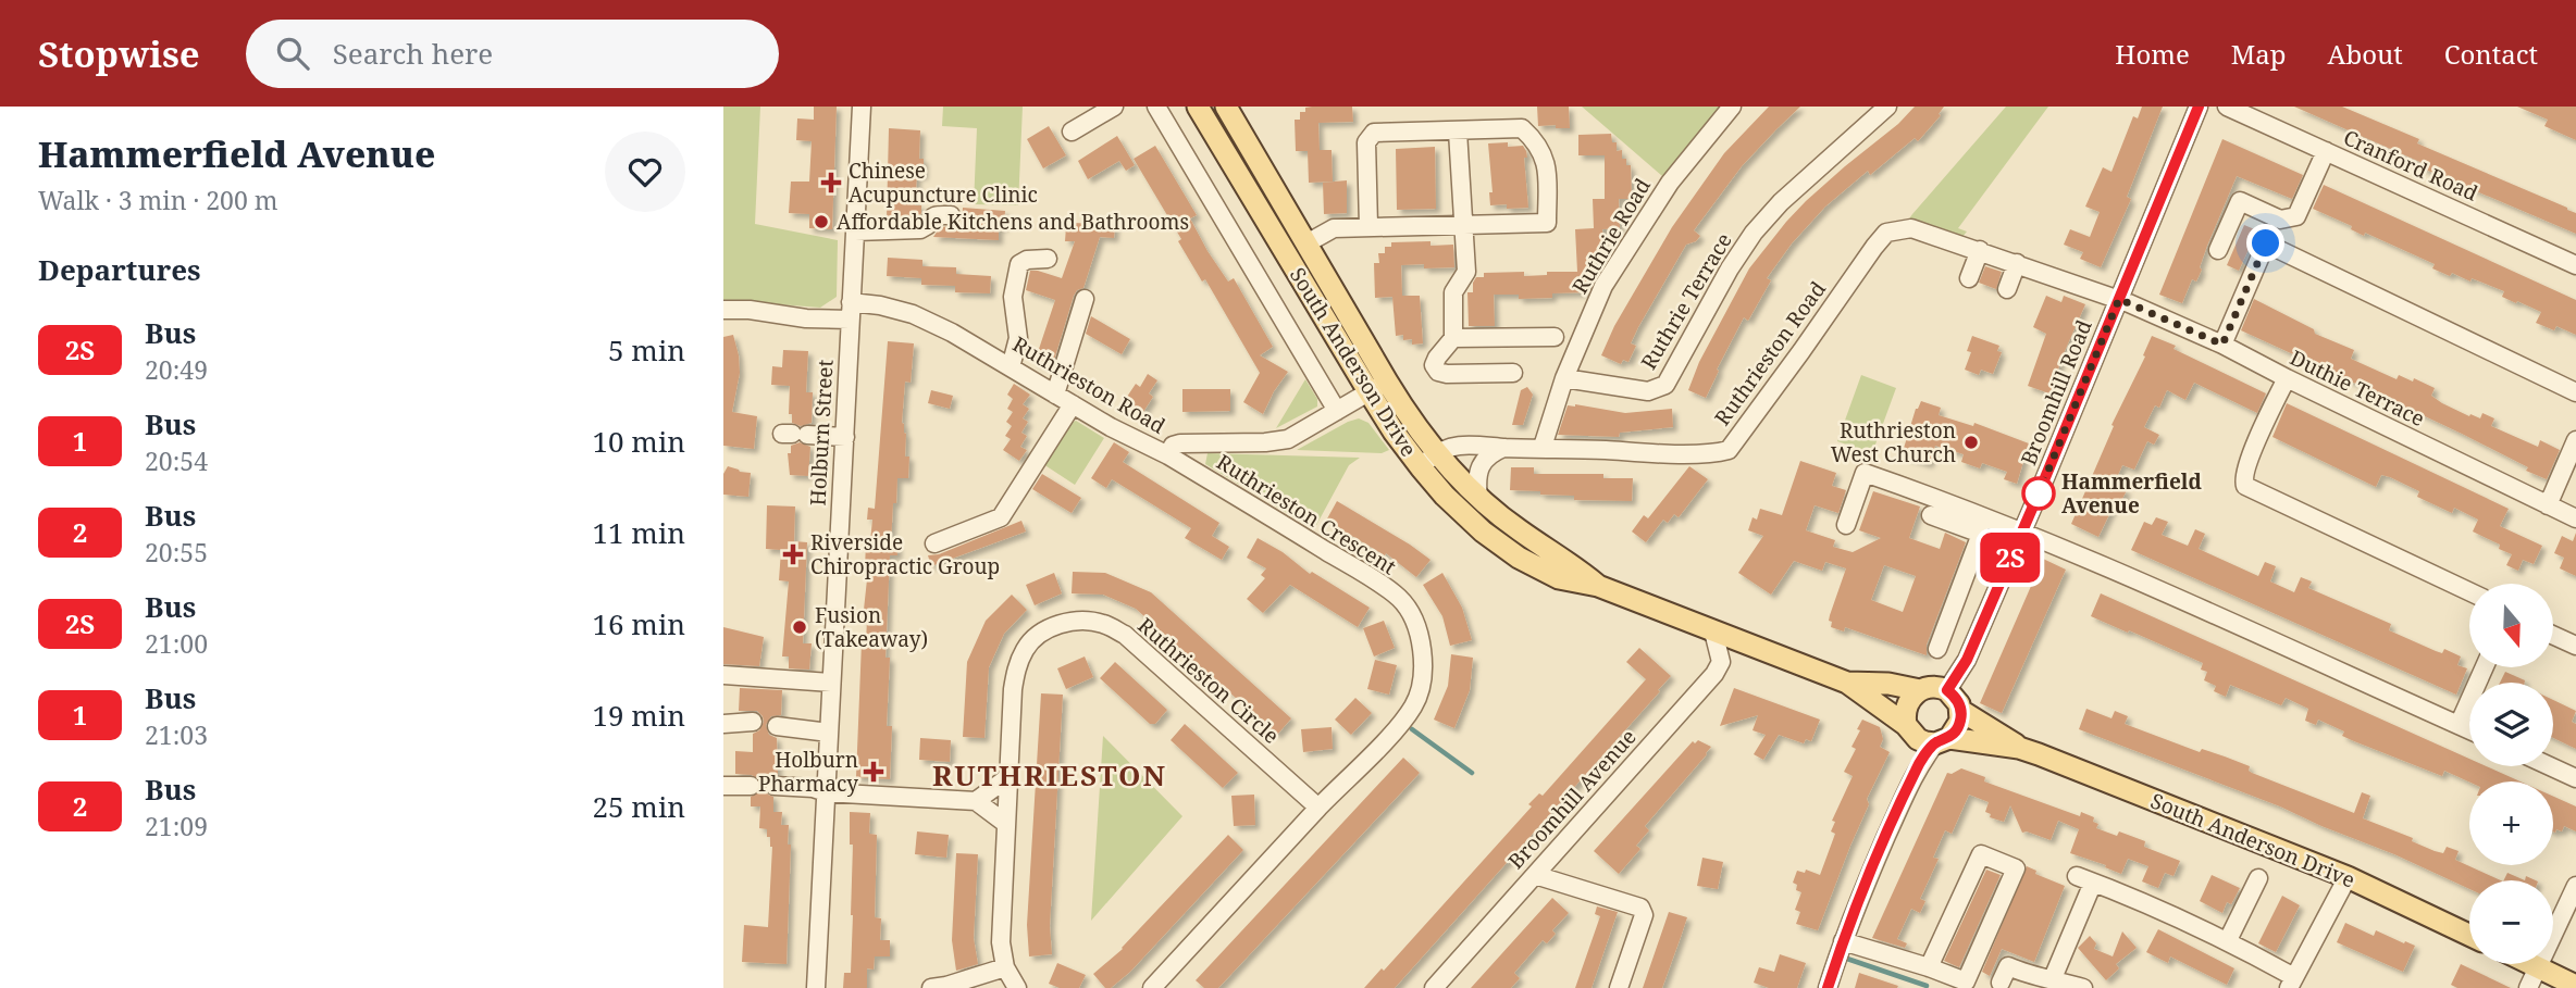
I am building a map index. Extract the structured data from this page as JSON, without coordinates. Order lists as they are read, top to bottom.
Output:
{
  "streets": {
    "main road": ["South Anderson Drive"],
    "street": [
      "Cranford Road",
      "Ruthrie Road",
      "Ruthrie Terrace",
      "Ruthrieston Road",
      "Duthie Terrace",
      "Broomhill Road",
      "Holburn Street",
      "Ruthrieston Crescent",
      "Ruthrieston Circle",
      "Broomhill Avenue"
    ]
  },
  "crossings": [
    ["Ruthrie Road", "Ruthrie Terrace"],
    ["Ruthrie Road", "Ruthrieston Road"],
    ["Ruthrieston Road", "South Anderson Drive"],
    ["Ruthrieston Road", "Holburn Street"],
    ["Ruthrieston Road", "Ruthrieston Crescent"],
    ["South Anderson Drive", "Broomhill Avenue"],
    ["Duthie Terrace", "Broomhill Road"],
    ["Ruthrieston Crescent", "Ruthrieston Circle"]
  ],
  "districts": ["RUTHRIESTON"],
  "places": {
    "health": ["Chinese Acupuncture Clinic", "Riverside Chiropractic Group", "Holburn Pharmacy"],
    "other": [
      "Affordable Kitchens and Bathrooms",
      "Ruthrieston West Church",
      "Hammerfield Avenue",
      "Fusion (Takeaway)"
    ]
  },
  "lines": ["bus line 2S"],
  "north": "bottom",
  "page": {
    "header": "Stopwise",
    "search": "Search here",
    "nav": [
      "Home",
      "Map",
      "About",
      "Contact"
    ],
    "heading": [
      ["Hammerfield Avenue", "Walk · 3 min · 200 m"],
      "Departures"
    ],
    "on_map": "2S",
    "list": [
      {
        "mark": "2S",
        "name": "Bus",
        "note": "20:49",
        "value": "5 min"
      },
      {
        "mark": "1",
        "name": "Bus",
        "note": "20:54",
        "value": "10 min"
      },
      {
        "mark": "2",
        "name": "Bus",
        "note": "20:55",
        "value": "11 min"
      },
      {
        "mark": "2S",
        "name": "Bus",
        "note": "21:00",
        "value": "16 min"
      },
      {
        "mark": "1",
        "name": "Bus",
        "note": "21:03",
        "value": "19 min"
      },
      {
        "mark": "2",
        "name": "Bus",
        "note": "21:09",
        "value": "25 min"
      }
    ],
    "map_buttons": ["+", "−"]
  }
}
